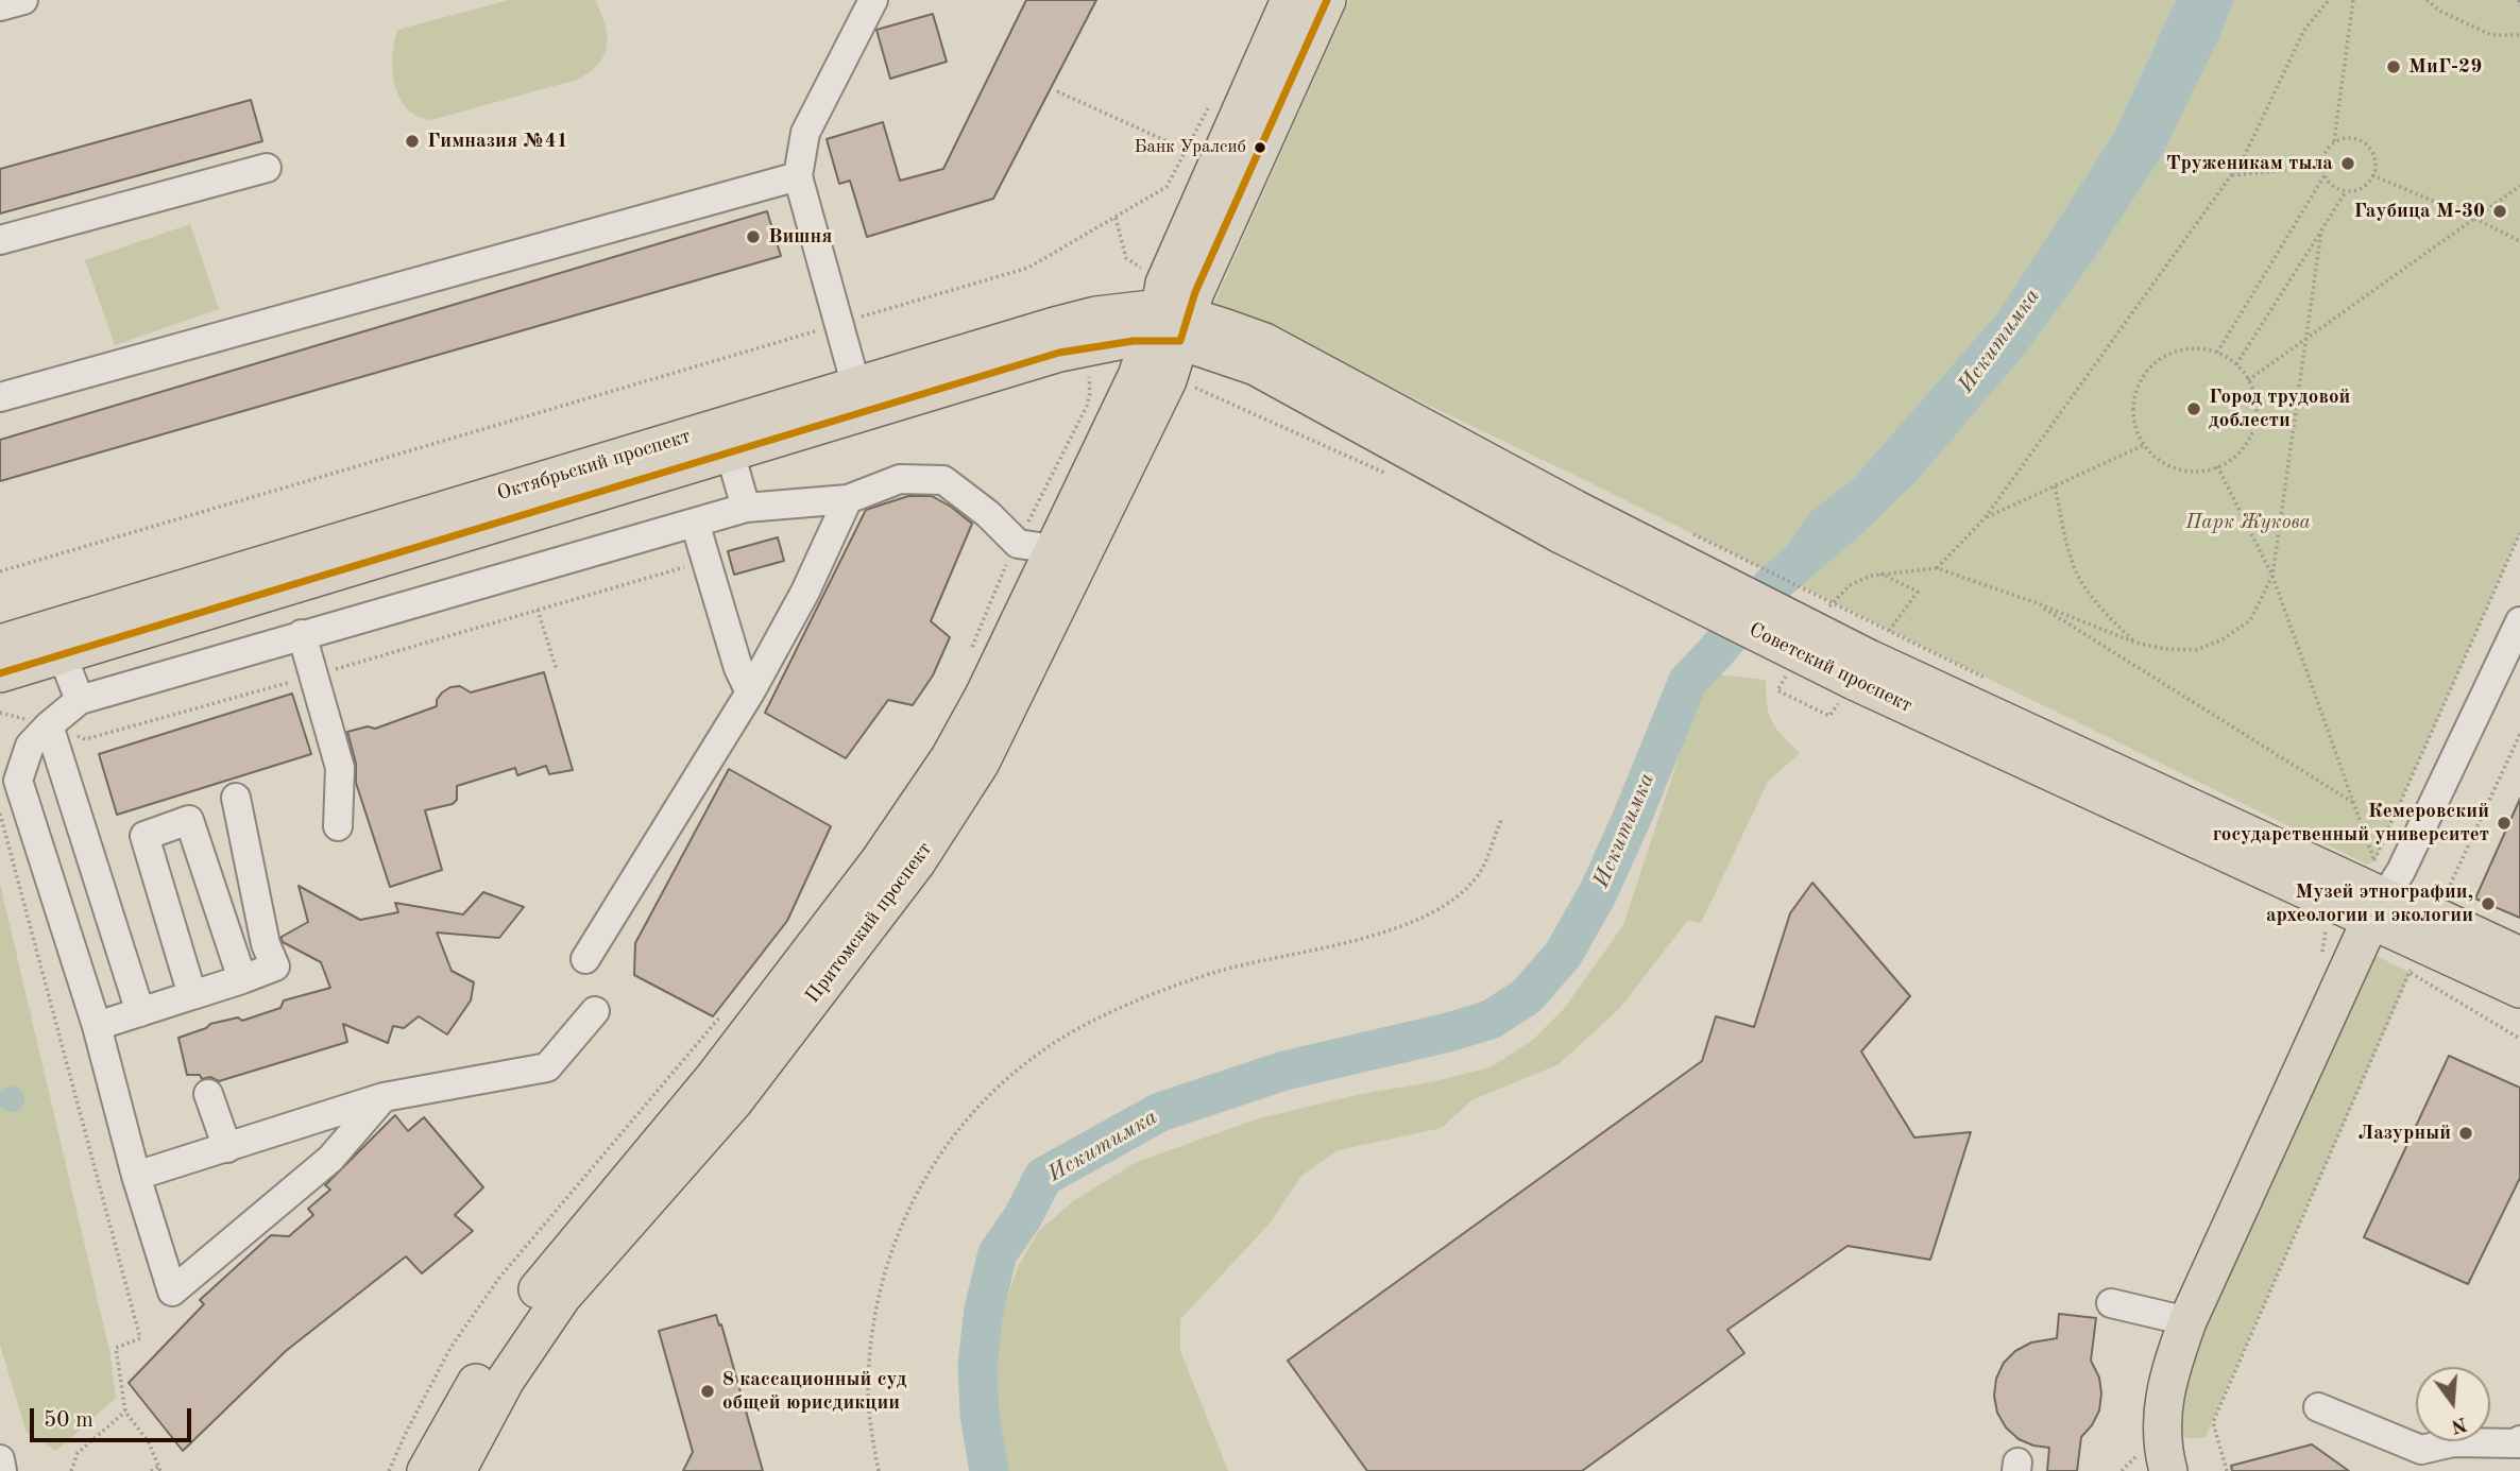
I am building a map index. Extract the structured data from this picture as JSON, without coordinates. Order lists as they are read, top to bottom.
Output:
{
  "streets": {
    "main road": ["Октябрьский проспект", "Советский проспект", "Притомский проспект"]
  },
  "crossings": [
    ["Октябрьский проспект", "Советский проспект"],
    ["Октябрьский проспект", "Притомский проспект"],
    ["Советский проспект", "Притомский проспект"]
  ],
  "water": ["Искитимка"],
  "parks": ["Парк Жукова"],
  "places": [
    "МиГ-29",
    "Гимназия №41",
    "Банк Уралсиб",
    "Труженикам тыла",
    "Гаубица М-30",
    "Вишня",
    "Город трудовой доблести",
    "Кемеровский государственный университет",
    "Музей этнографии, археологии и экологии",
    "Лазурный",
    "8 кассационный суд общей юрисдикции"
  ],
  "scale_bar": "50 m",
  "north": "bottom"
}
